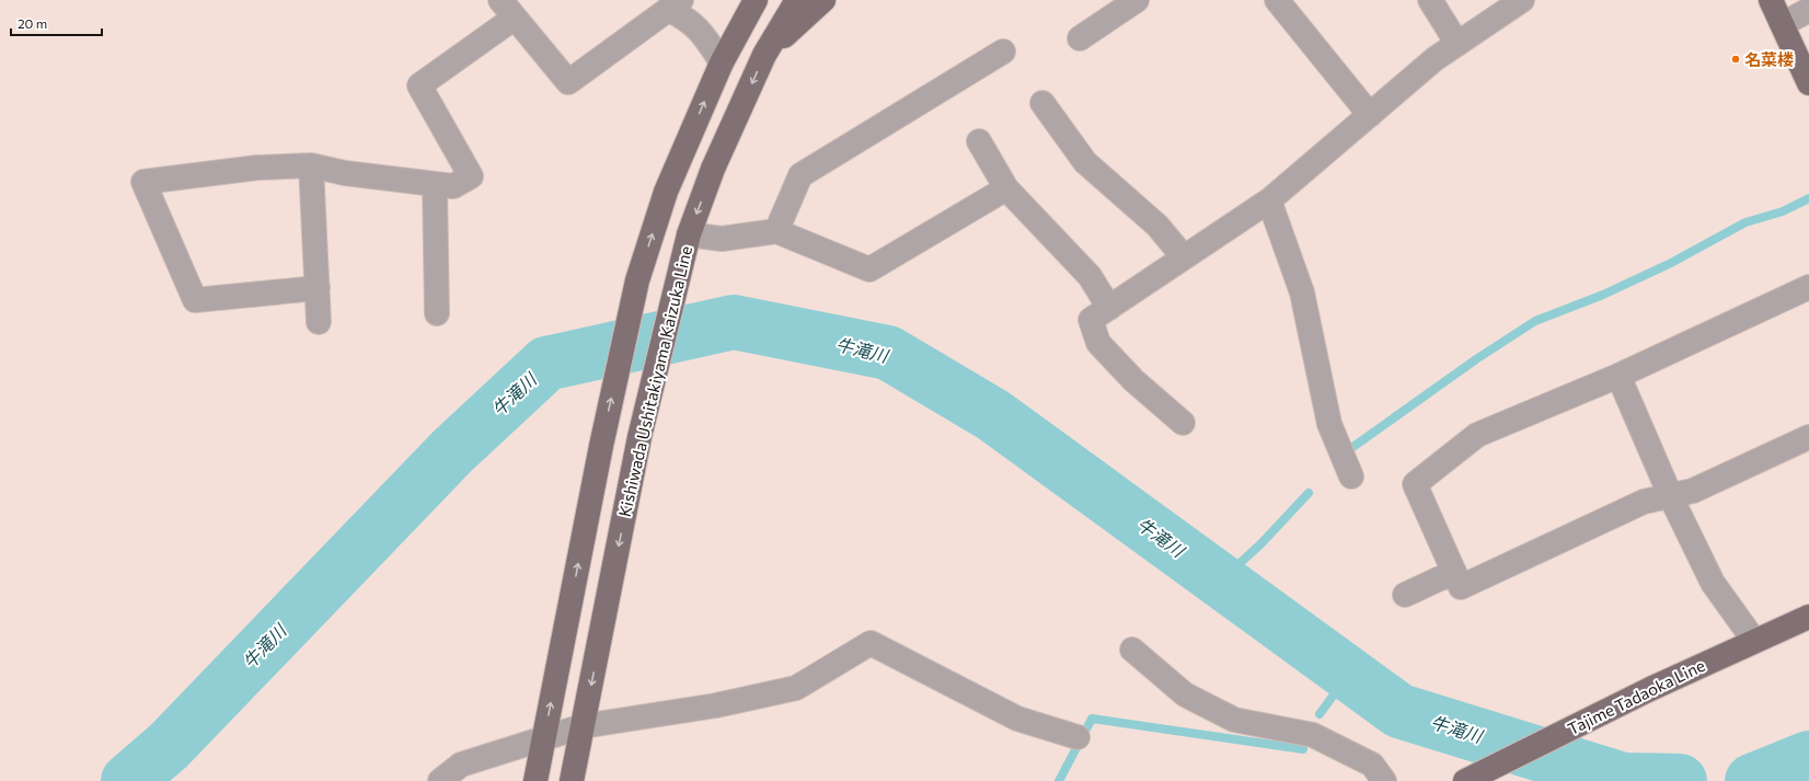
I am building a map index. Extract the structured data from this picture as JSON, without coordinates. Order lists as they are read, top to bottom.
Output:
{
  "streets": {
    "main road": ["Kishiwada Ushitakiyama Kaizuka Line", "Tajime Tadaoka Line"]
  },
  "water": ["牛滝川"],
  "places": ["名菜楼"],
  "scale_bar": "20 m"
}
